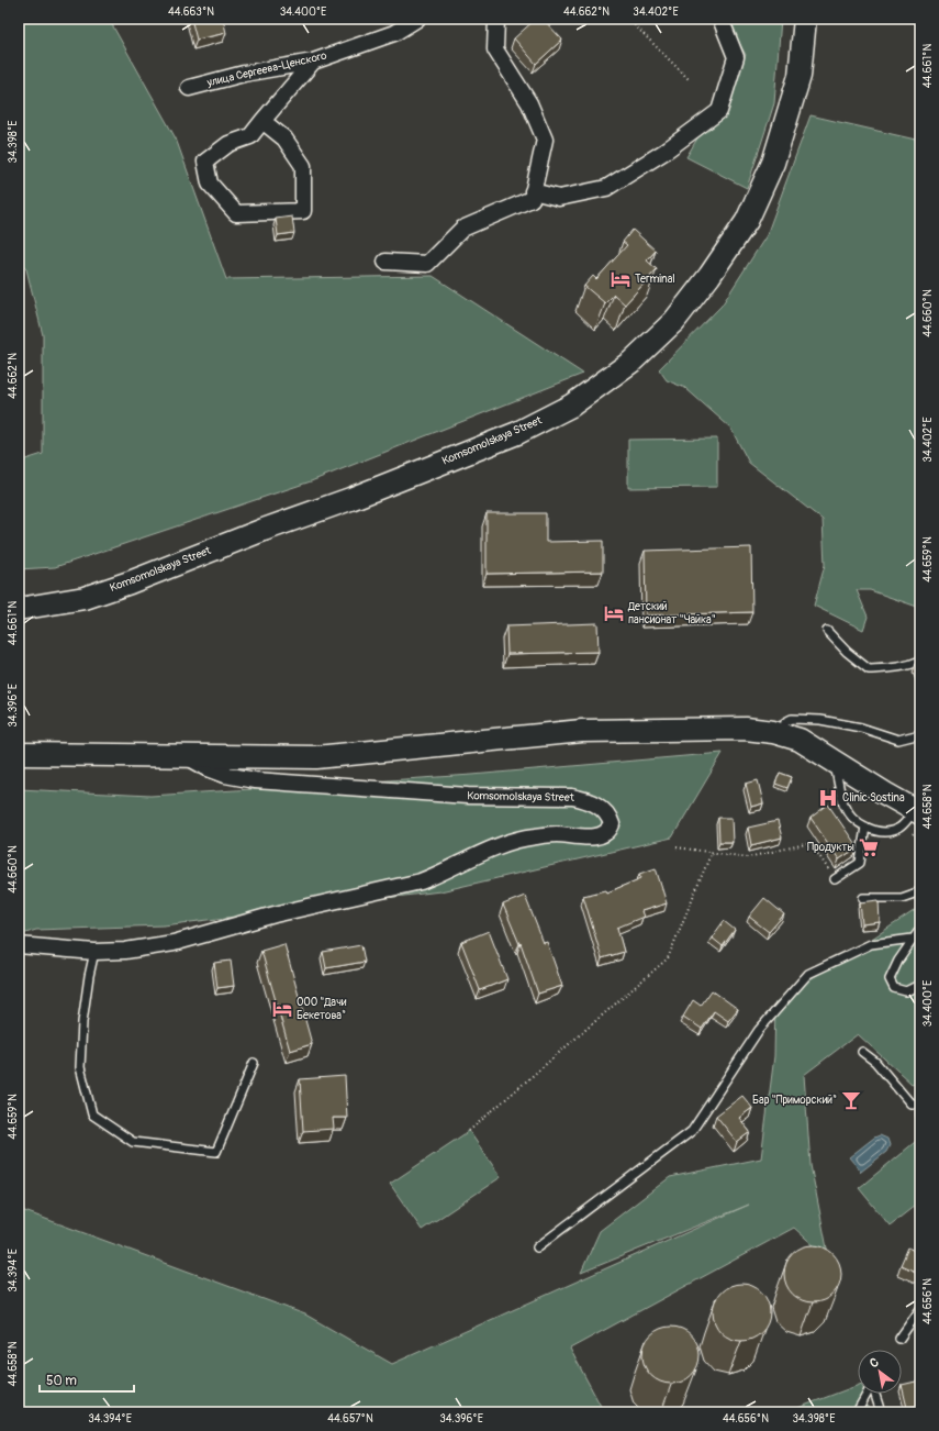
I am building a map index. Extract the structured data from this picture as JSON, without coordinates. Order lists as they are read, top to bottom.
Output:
{
  "streets": {
    "main road": ["Komsomolskaya Street"],
    "street": ["улица Сергеева-Ценского"]
  },
  "places": {
    "hotel": ["Terminal", "Детский пансионат \"Чайка\"", "ООО \"Дачи Бекетова\""],
    "hospital": ["Clinic Sostina"],
    "supermarket": ["Продукты"],
    "bar": ["Бар \"Приморский\""]
  },
  "scale_bar": "50 m",
  "north": "top left",
  "coordinates": [
    "44.663°N",
    "34.400°E",
    "44.662°N",
    "34.402°E",
    "44.661°N",
    "34.398°E",
    "44.660°N",
    "44.659°N",
    "34.396°E",
    "44.658°N",
    "34.394°E",
    "44.656°N",
    "44.657°N"
  ]
}
